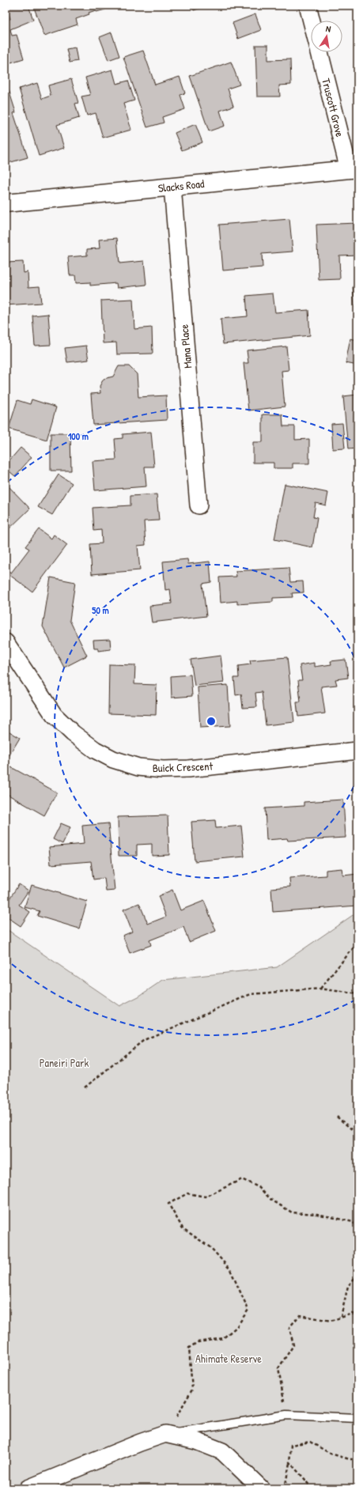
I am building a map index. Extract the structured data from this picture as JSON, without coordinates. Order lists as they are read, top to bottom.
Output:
{
  "streets": {
    "street": [
      "Truscott Grove",
      "Slacks Road",
      "Mana Place",
      "Buick Crescent"
    ]
  },
  "crossings": [
    ["Truscott Grove", "Slacks Road"],
    ["Slacks Road", "Mana Place"]
  ],
  "parks": ["Paneiri Park", "Ahimate Reserve"],
  "north": "top",
  "rings": ["100 m", "50 m"]
}
